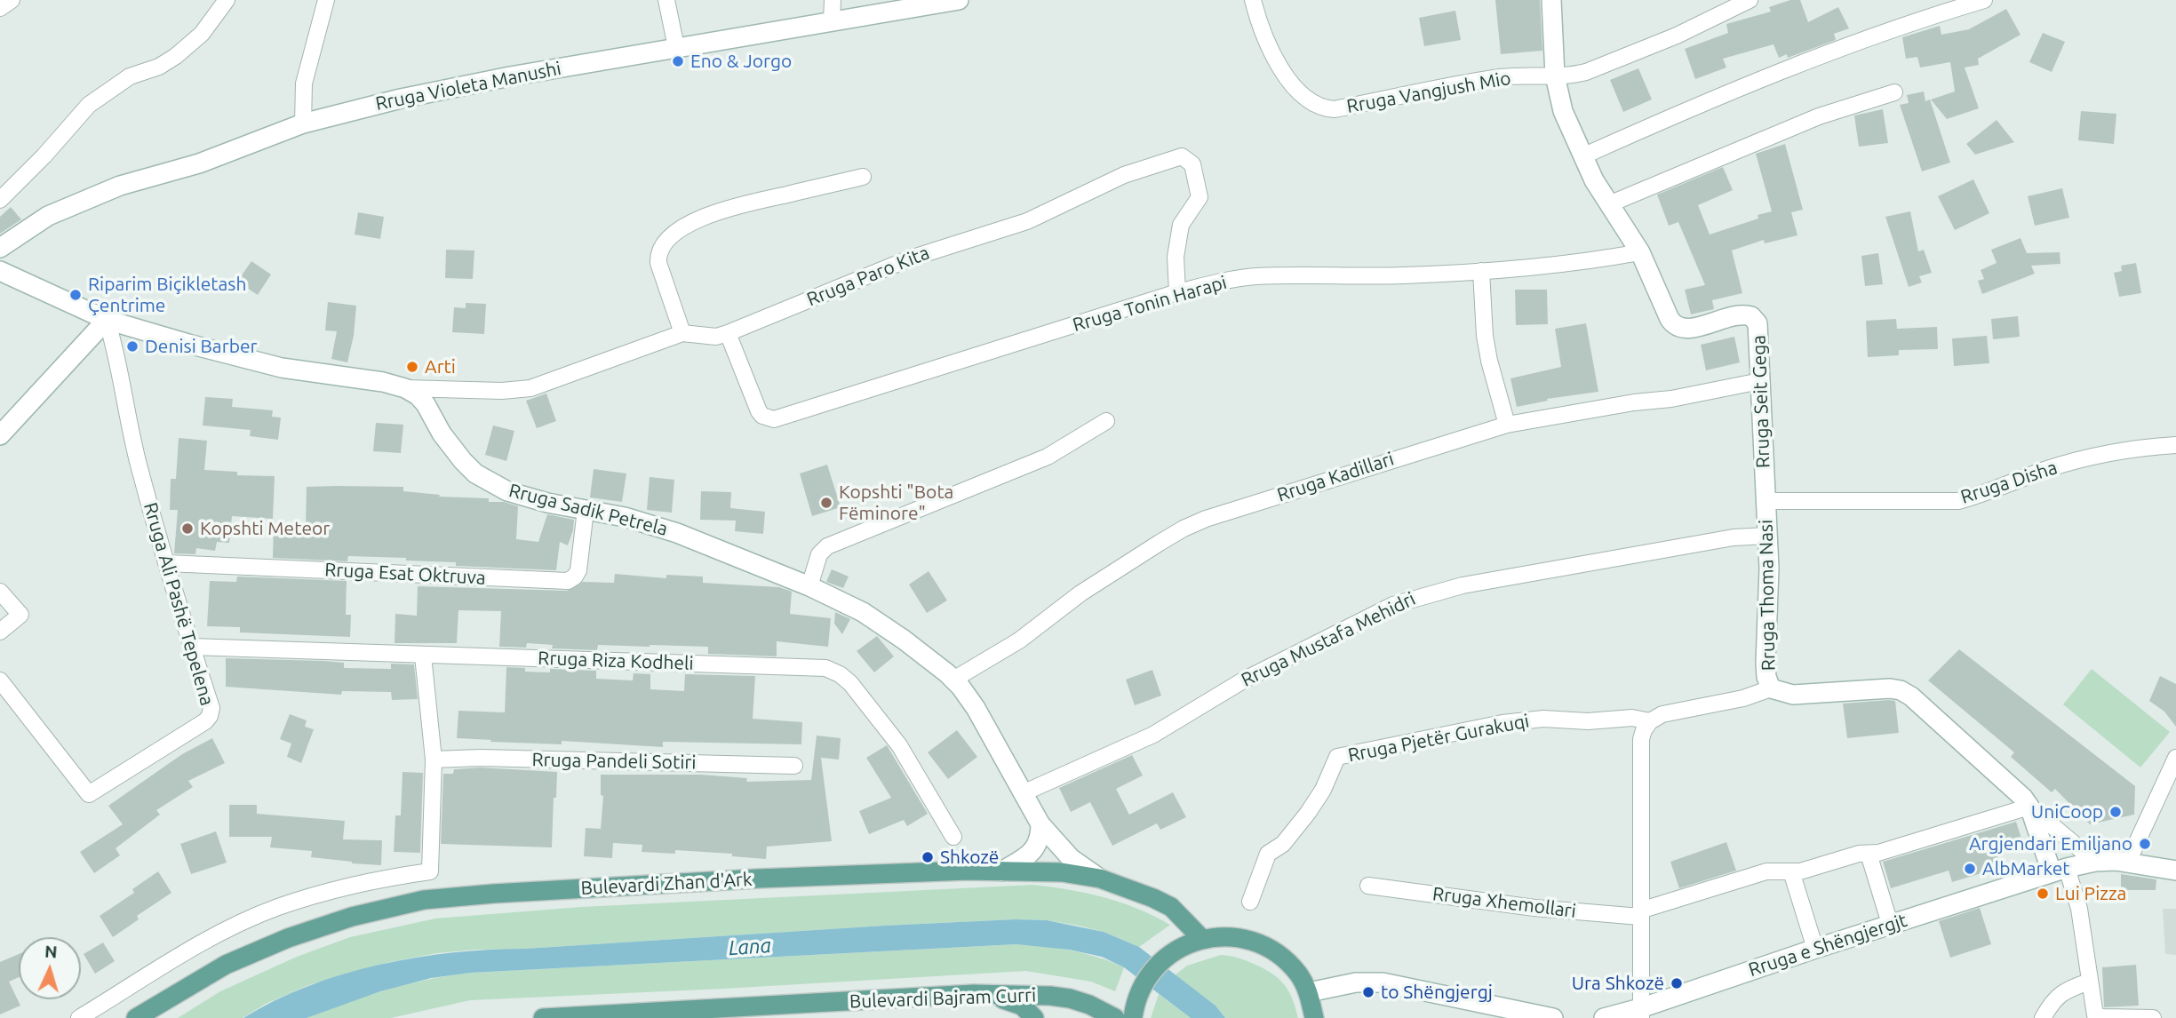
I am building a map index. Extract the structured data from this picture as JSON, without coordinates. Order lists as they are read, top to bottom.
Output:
{
  "streets": {
    "main road": ["Bulevardi Zhan d'Ark", "Bulevardi Bajram Curri"],
    "street": [
      "Rruga Violeta Manushi",
      "Rruga Vangjush Mio",
      "Rruga Paro Kita",
      "Rruga Tonin Harapi",
      "Rruga Seit Gega",
      "Rruga Kadillari",
      "Rruga Disha",
      "Rruga Sadik Petrela",
      "Rruga Esat Oktruva",
      "Rruga Thoma Nasi",
      "Rruga Ali Pashë Tepelena",
      "Rruga Mustafa Mehidri",
      "Rruga Riza Kodheli",
      "Rruga Pjetër Gurakuqi",
      "Rruga Pandeli Sotiri",
      "Rruga Xhemollari",
      "Rruga e Shëngjergjt"
    ]
  },
  "crossings": [
    ["Rruga Paro Kita", "Rruga Tonin Harapi"],
    ["Rruga Paro Kita", "Rruga Sadik Petrela"],
    ["Rruga Tonin Harapi", "Rruga Seit Gega"],
    ["Rruga Seit Gega", "Rruga Kadillari"],
    ["Rruga Seit Gega", "Rruga Disha"],
    ["Rruga Seit Gega", "Rruga Thoma Nasi"],
    ["Rruga Kadillari", "Rruga Sadik Petrela"],
    ["Rruga Disha", "Rruga Thoma Nasi"],
    ["Rruga Sadik Petrela", "Rruga Esat Oktruva"],
    ["Rruga Sadik Petrela", "Rruga Ali Pashë Tepelena"],
    ["Rruga Sadik Petrela", "Rruga Mustafa Mehidri"],
    ["Rruga Sadik Petrela", "Bulevardi Zhan d'Ark"],
    ["Rruga Esat Oktruva", "Rruga Ali Pashë Tepelena"],
    ["Rruga Thoma Nasi", "Rruga Mustafa Mehidri"],
    ["Rruga Ali Pashë Tepelena", "Rruga Riza Kodheli"]
  ],
  "water": ["Lana"],
  "places": [
    "Eno & Jorgo",
    "Riparim Biçikletash Çentrime",
    "Denisi Barber",
    "Arti",
    "Kopshti \"Bota Fëminore\"",
    "Kopshti Meteor",
    "UniCoop",
    "Argjendari Emiljano",
    "Shkozë",
    "AlbMarket",
    "Lui Pizza",
    "Ura Shkozë",
    "to Shëngjergj"
  ],
  "north": "top"
}
